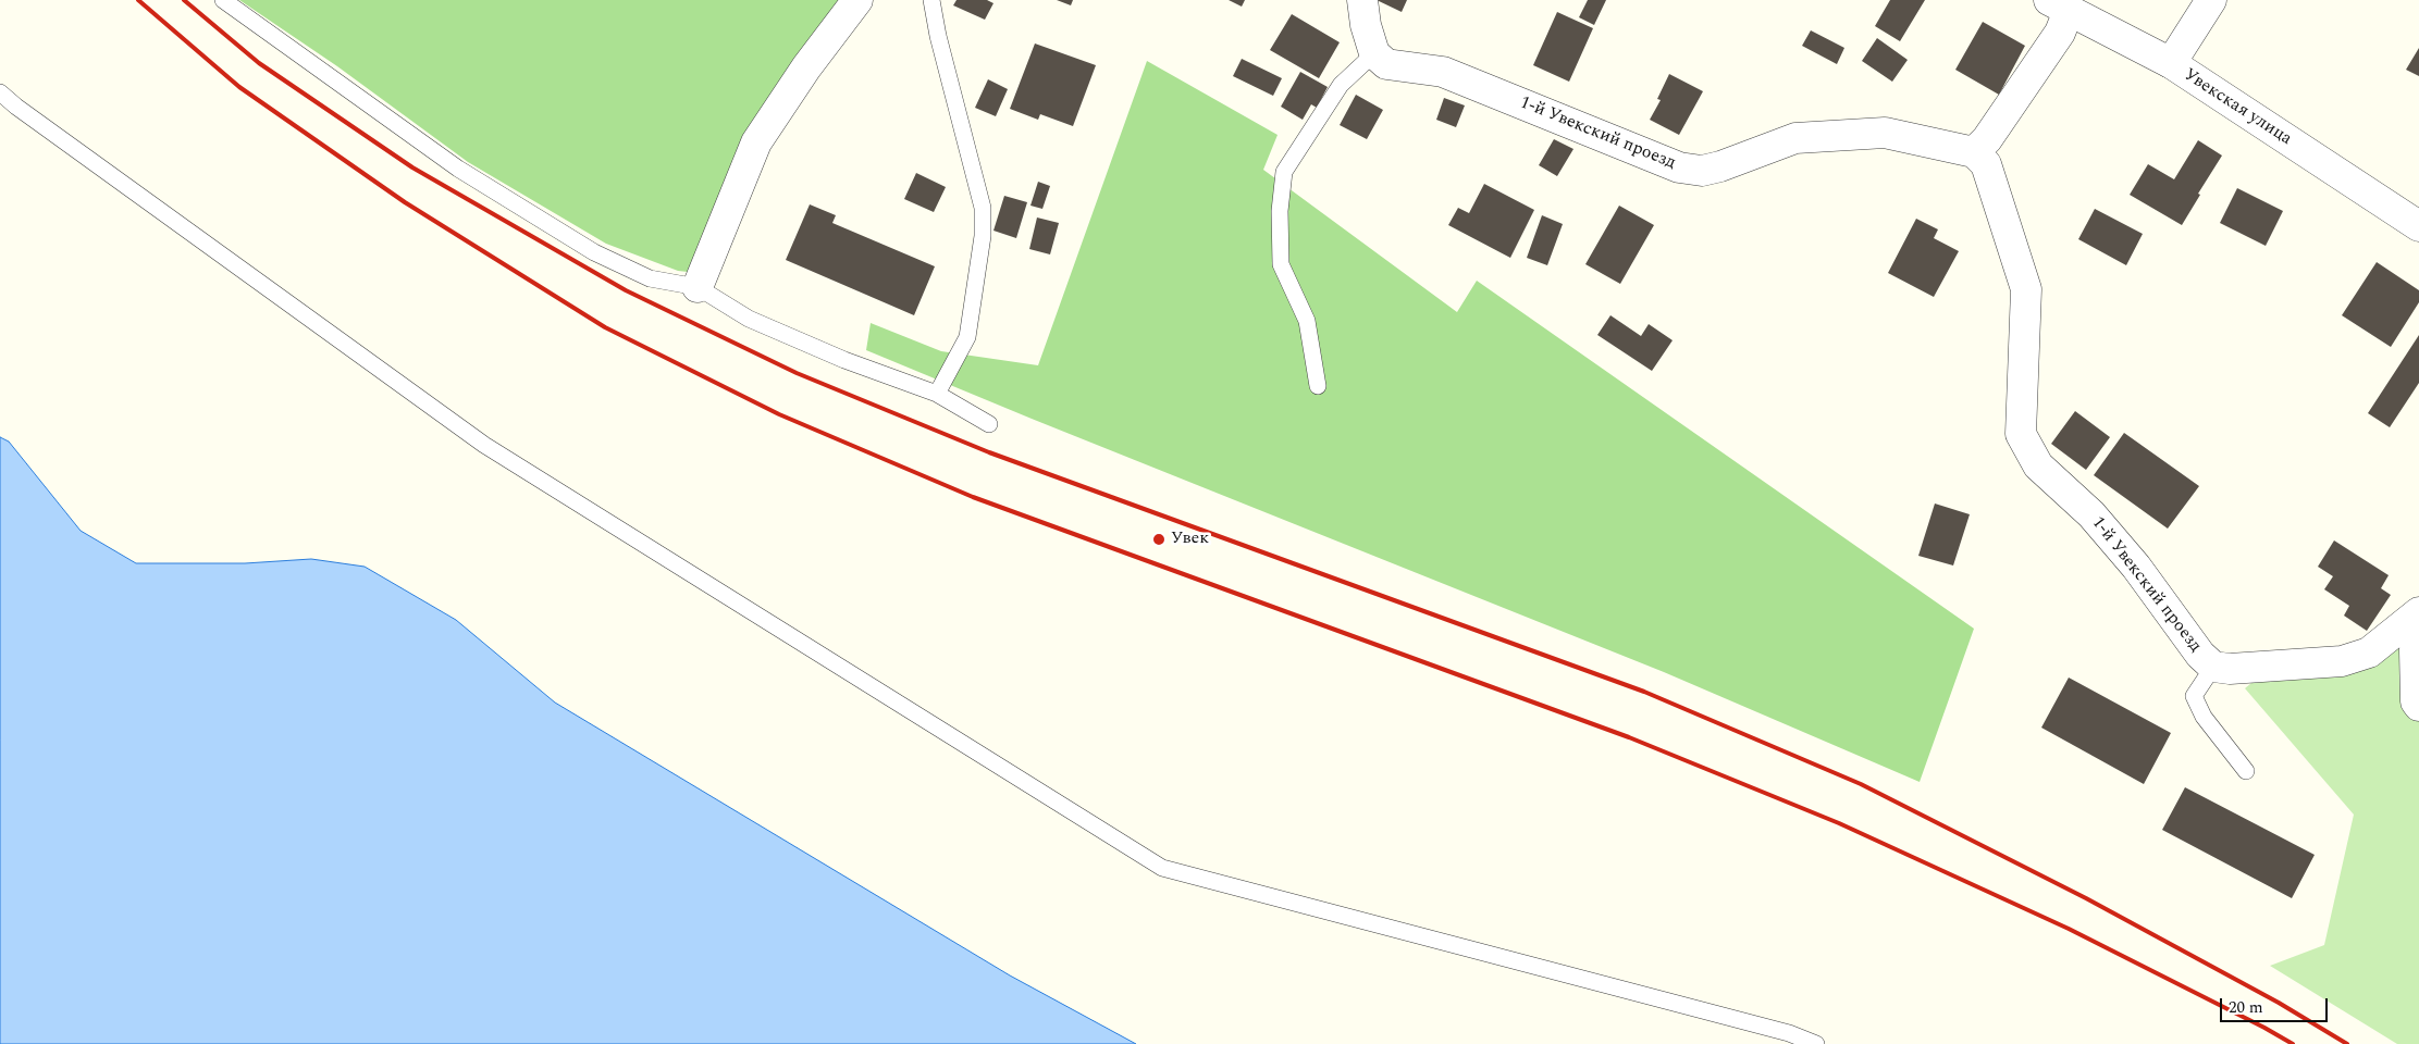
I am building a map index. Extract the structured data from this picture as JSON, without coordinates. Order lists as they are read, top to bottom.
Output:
{
  "streets": {
    "street": ["Увекская улица", "1-й Увекский проезд"]
  },
  "places": ["Увек"],
  "scale_bar": "20 m"
}
